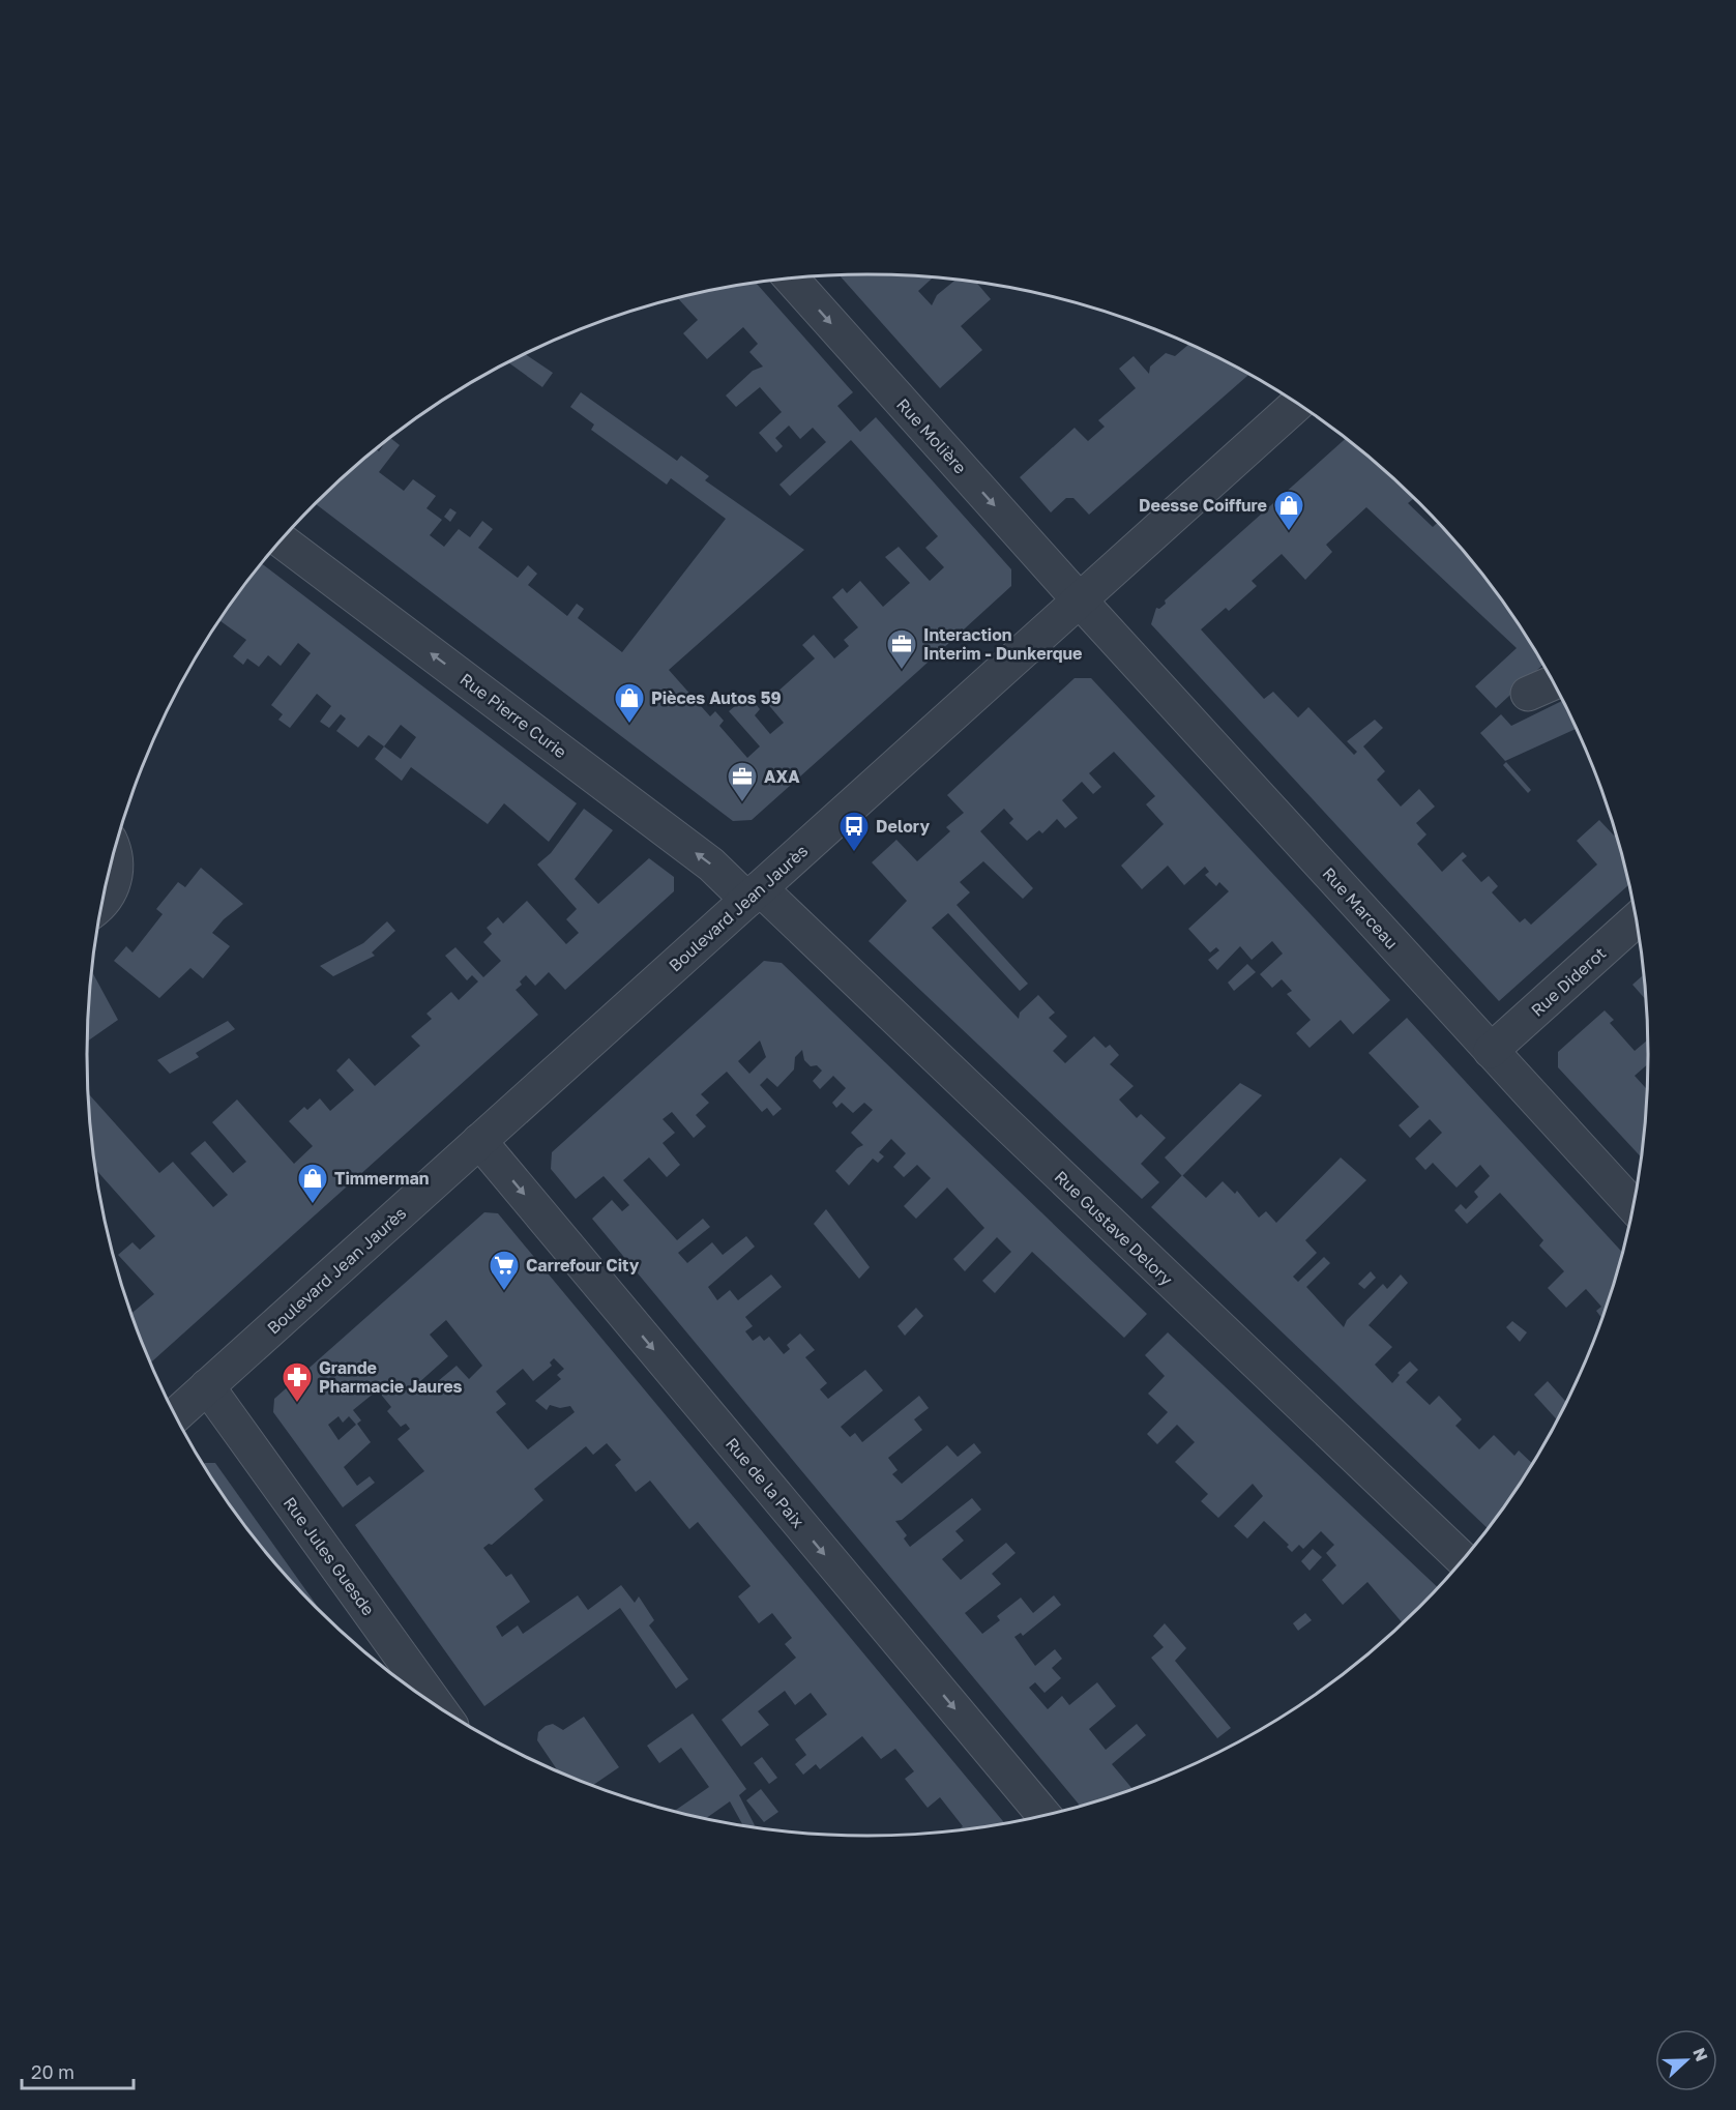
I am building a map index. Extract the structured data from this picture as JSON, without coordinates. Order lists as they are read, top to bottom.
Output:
{
  "streets": {
    "street": [
      "Rue Molière",
      "Rue Pierre Curie",
      "Boulevard Jean Jaurès",
      "Rue Marceau",
      "Rue Diderot",
      "Rue Gustave Delory",
      "Rue de la Paix",
      "Rue Jules Guesde"
    ]
  },
  "crossings": [
    ["Rue Molière", "Boulevard Jean Jaurès"],
    ["Rue Molière", "Rue Marceau"],
    ["Rue Pierre Curie", "Boulevard Jean Jaurès"],
    ["Rue Pierre Curie", "Rue Gustave Delory"],
    ["Boulevard Jean Jaurès", "Rue Marceau"],
    ["Boulevard Jean Jaurès", "Rue Gustave Delory"],
    ["Boulevard Jean Jaurès", "Rue de la Paix"],
    ["Boulevard Jean Jaurès", "Rue Jules Guesde"],
    ["Rue Marceau", "Rue Diderot"]
  ],
  "one_way": ["Rue Molière", "Rue Pierre Curie", "Rue de la Paix"],
  "places": {
    "shop": ["Deesse Coiffure", "Pièces Autos 59", "Timmerman"],
    "office": ["Interaction Interim - Dunkerque", "AXA"],
    "bus stop": ["Delory"],
    "supermarket": ["Carrefour City"],
    "pharmacy": ["Grande Pharmacie Jaures"]
  },
  "scale_bar": "20 m",
  "north": "right"
}
